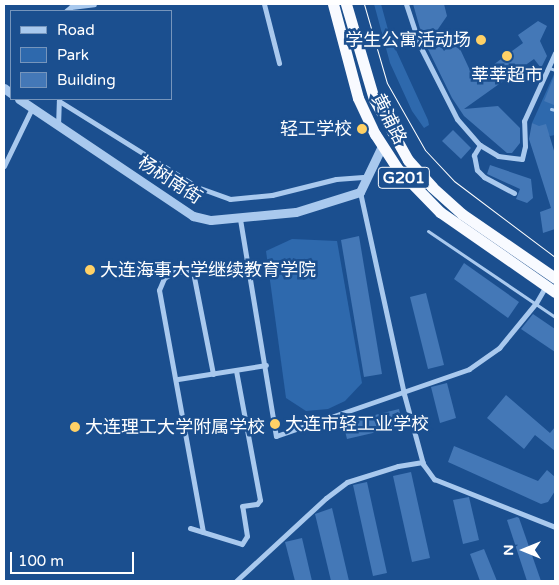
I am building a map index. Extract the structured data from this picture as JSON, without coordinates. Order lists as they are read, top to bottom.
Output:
{
  "streets": {
    "highway": ["黄浦路", "G201"],
    "street": ["杨树南街"]
  },
  "places": [
    "学生公寓活动场",
    "莘莘超市",
    "轻工学校",
    "大连海事大学继续教育学院",
    "大连市轻工业学校",
    "大连理工大学附属学校"
  ],
  "legend": ["Road", "Park", "Building"],
  "scale_bar": "100 m",
  "north": "left"
}
